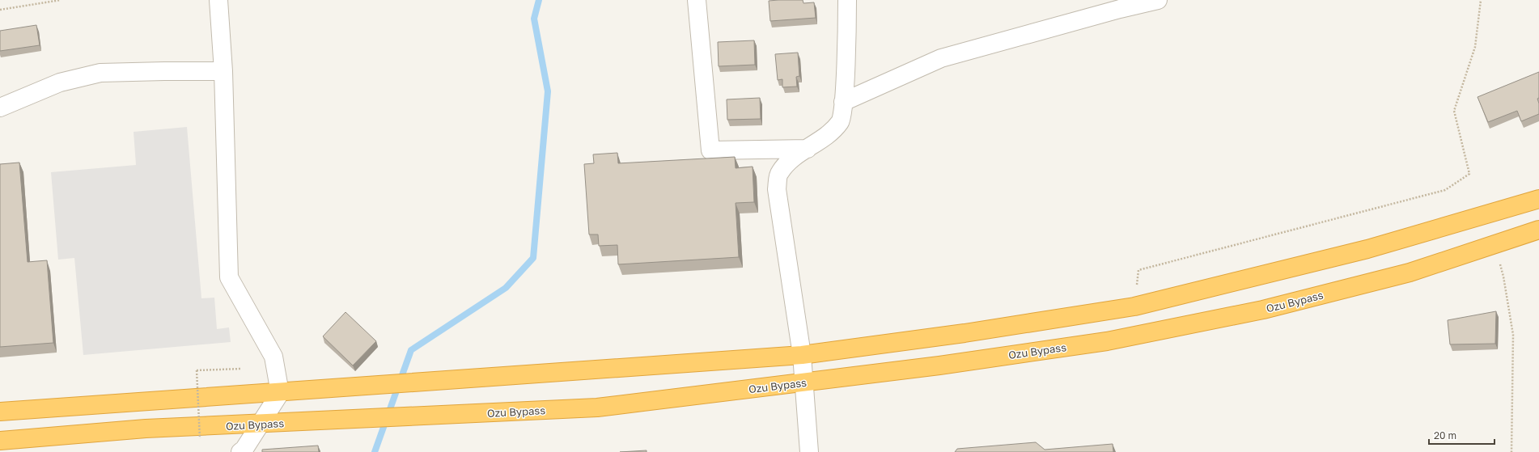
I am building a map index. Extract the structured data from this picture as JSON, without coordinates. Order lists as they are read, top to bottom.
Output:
{
  "streets": {
    "highway": ["Ozu Bypass"]
  },
  "scale_bar": "20 m"
}
